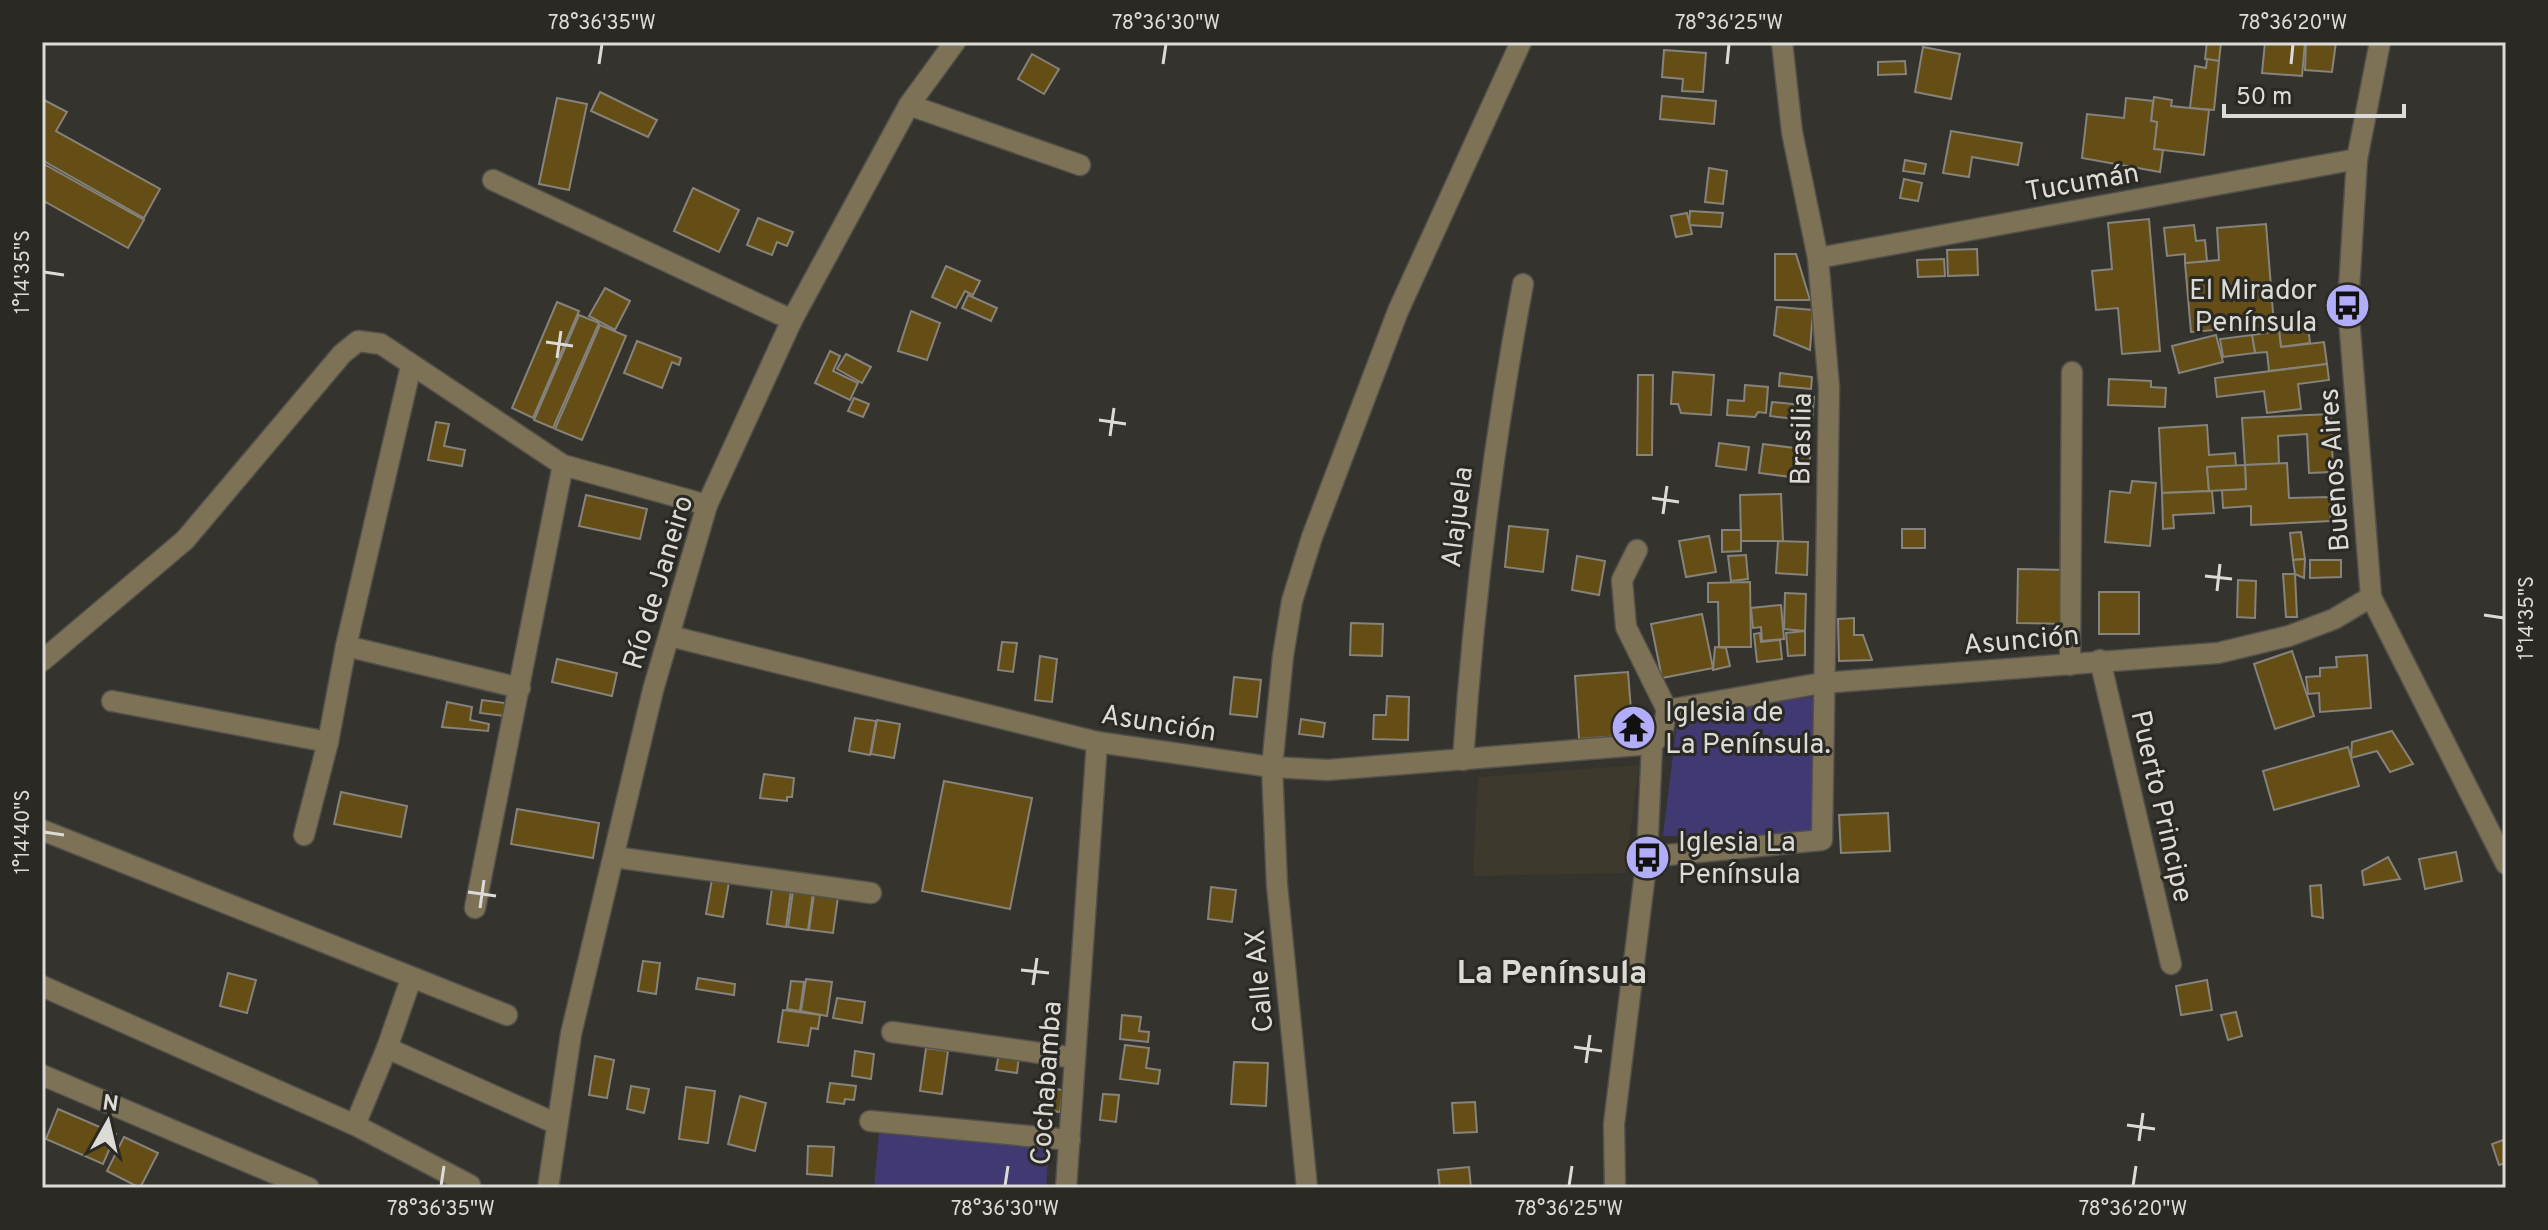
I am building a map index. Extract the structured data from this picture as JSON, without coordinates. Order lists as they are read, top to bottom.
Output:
{
  "streets": {
    "street": [
      "Tucumán",
      "Brasilia",
      "Buenos Aires",
      "Alajuela",
      "Río de Janeiro",
      "Asunción",
      "Puerto Principe",
      "Calle AX",
      "Cochabamba"
    ]
  },
  "crossings": [
    ["Tucumán", "Brasilia"],
    ["Tucumán", "Buenos Aires"],
    ["Brasilia", "Asunción"],
    ["Buenos Aires", "Asunción"],
    ["Alajuela", "Asunción"],
    ["Río de Janeiro", "Asunción"],
    ["Asunción", "Puerto Principe"],
    ["Asunción", "Calle AX"],
    ["Asunción", "Cochabamba"]
  ],
  "districts": ["La Península"],
  "places": {
    "bus stop": ["El Mirador Península", "Iglesia La Península"],
    "temple": ["Iglesia de La Península."]
  },
  "scale_bar": "50 m",
  "north": "top",
  "coordinates": [
    "78°36'35\"W",
    "78°36'30\"W",
    "78°36'25\"W",
    "78°36'20\"W",
    "1°14'35\"S",
    "1°14'40\"S"
  ]
}
